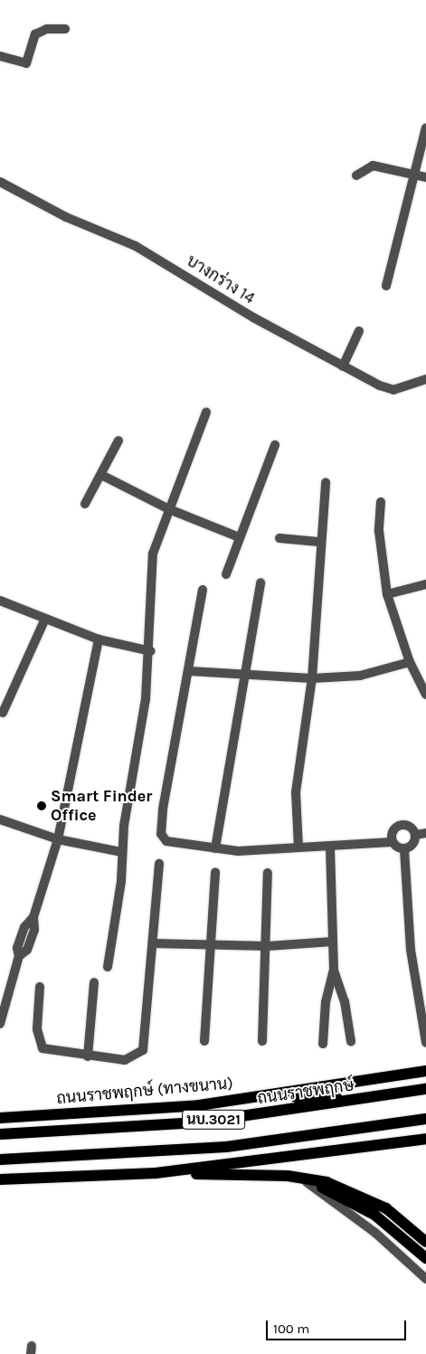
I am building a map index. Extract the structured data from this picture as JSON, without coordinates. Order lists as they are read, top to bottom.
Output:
{
  "streets": {
    "main road": ["ถนนราชพฤกษ์ (ทางขนาน)", "ถนนราชพฤกษ์", "นบ.3021"],
    "street": ["บางกร่าง 14"]
  },
  "places": ["Smart Finder Office"],
  "scale_bar": "100 m"
}
